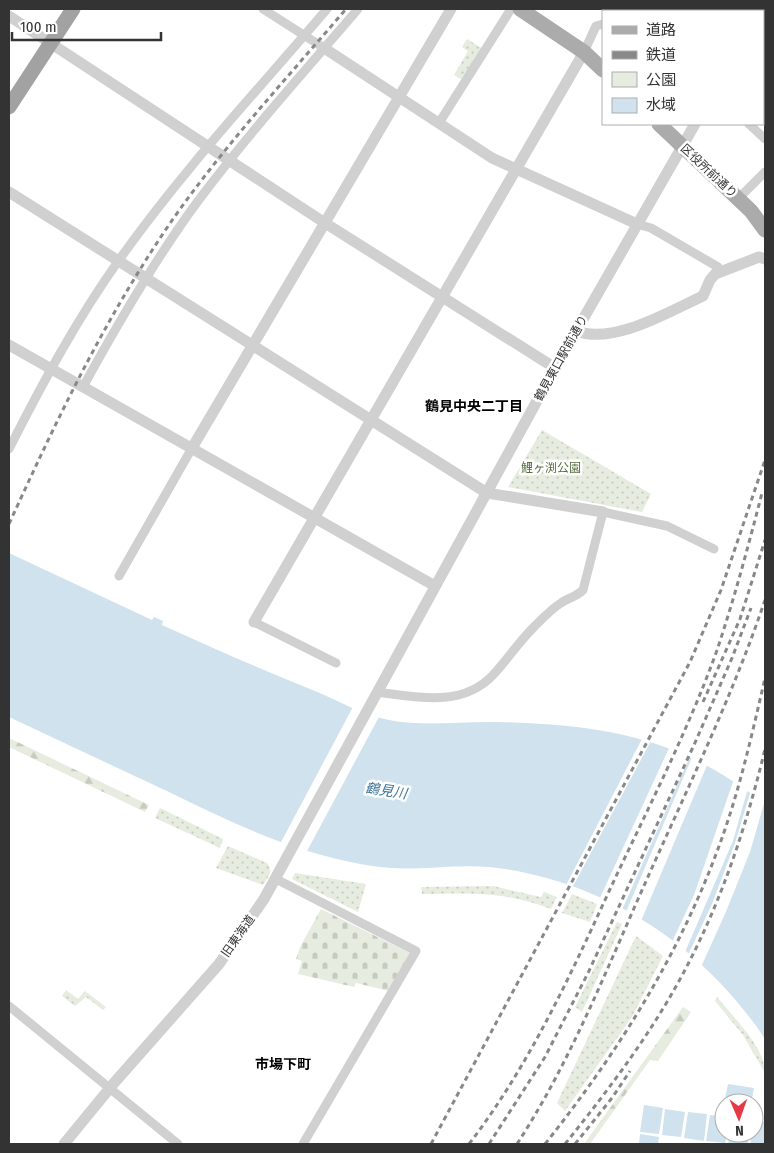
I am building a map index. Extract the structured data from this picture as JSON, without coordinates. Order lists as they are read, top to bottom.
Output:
{
  "streets": {
    "main road": ["区役所前通り"],
    "street": ["鶴見東口駅前通り", "旧東海道"]
  },
  "crossings": [
    ["区役所前通り", "鶴見東口駅前通り"],
    ["鶴見東口駅前通り", "旧東海道"]
  ],
  "districts": ["鶴見中央二丁目", "市場下町"],
  "water": ["鶴見川"],
  "parks": ["鯉ヶ渕公園"],
  "legend": [
    "道路",
    "鉄道",
    "公園",
    "水域"
  ],
  "scale_bar": "100 m",
  "north": "bottom"
}
